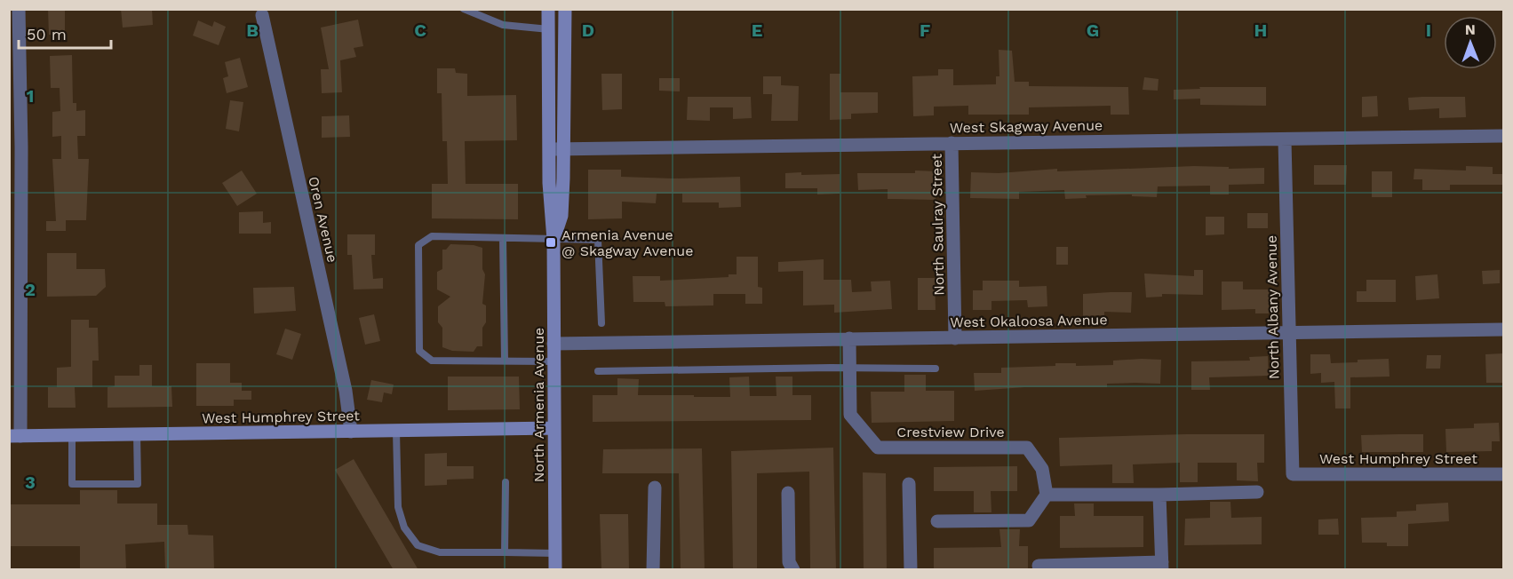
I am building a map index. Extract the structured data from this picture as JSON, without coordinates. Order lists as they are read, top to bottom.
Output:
{
  "streets": {
    "main road": ["North Armenia Avenue", "West Humphrey Street"],
    "street": [
      "West Skagway Avenue",
      "Oren Avenue",
      "North Saulray Street",
      "North Albany Avenue",
      "West Okaloosa Avenue",
      "Crestview Drive"
    ]
  },
  "crossings": [
    ["West Skagway Avenue", "North Saulray Street"],
    ["West Skagway Avenue", "North Albany Avenue"],
    ["West Skagway Avenue", "North Armenia Avenue"],
    ["Oren Avenue", "West Humphrey Street"],
    ["North Saulray Street", "West Okaloosa Avenue"],
    ["North Albany Avenue", "West Okaloosa Avenue"],
    ["North Albany Avenue", "West Humphrey Street"],
    ["West Okaloosa Avenue", "North Armenia Avenue"],
    ["West Okaloosa Avenue", "Crestview Drive"],
    ["North Armenia Avenue", "West Humphrey Street"]
  ],
  "places": {
    "transit": ["Armenia Avenue @ Skagway Avenue"]
  },
  "scale_bar": "50 m",
  "north": "top",
  "grid": {
    "columns": [
      "B",
      "C",
      "D",
      "E",
      "F",
      "G",
      "H",
      "I"
    ],
    "rows": ["1", "2", "3"]
  }
}
